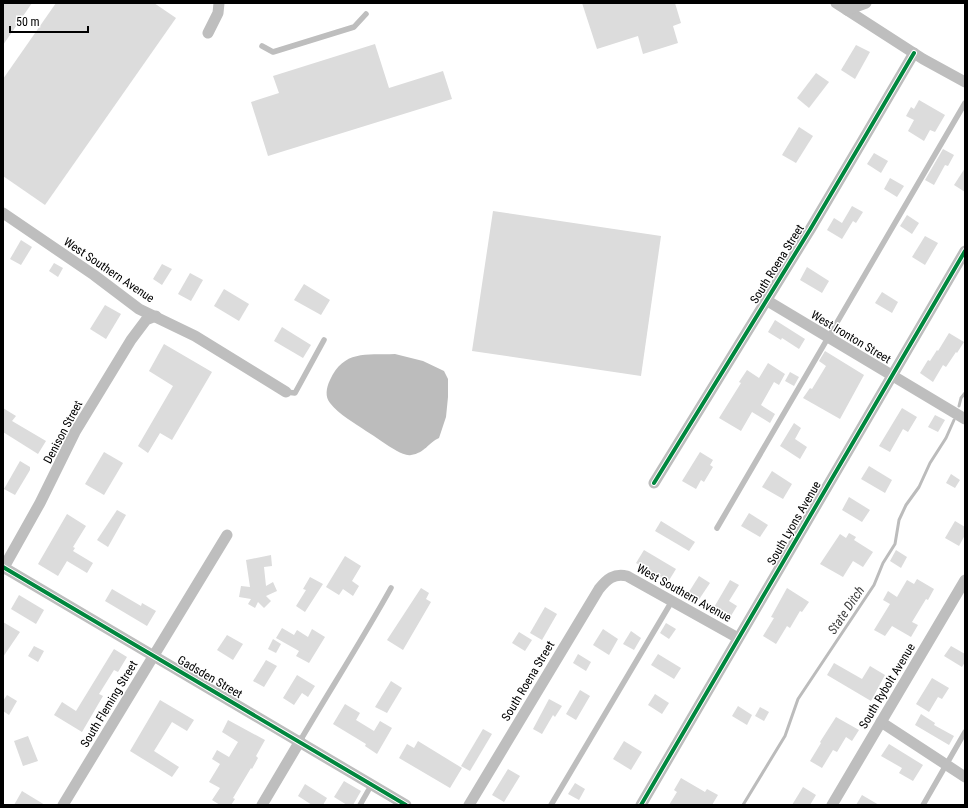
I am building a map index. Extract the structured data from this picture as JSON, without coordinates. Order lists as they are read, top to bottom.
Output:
{
  "streets": {
    "street": [
      "South Roena Street",
      "West Southern Avenue",
      "West Ironton Street",
      "Denison Street",
      "South Lyons Avenue",
      "Gadsden Street",
      "South Rybolt Avenue",
      "South Fleming Street"
    ]
  },
  "crossings": [
    ["South Roena Street", "West Southern Avenue"],
    ["South Roena Street", "West Ironton Street"],
    ["West Southern Avenue", "Denison Street"],
    ["West Southern Avenue", "South Lyons Avenue"],
    ["West Ironton Street", "South Lyons Avenue"],
    ["Denison Street", "Gadsden Street"],
    ["Gadsden Street", "South Fleming Street"]
  ],
  "water": ["State Ditch"],
  "scale_bar": "50 m"
}
